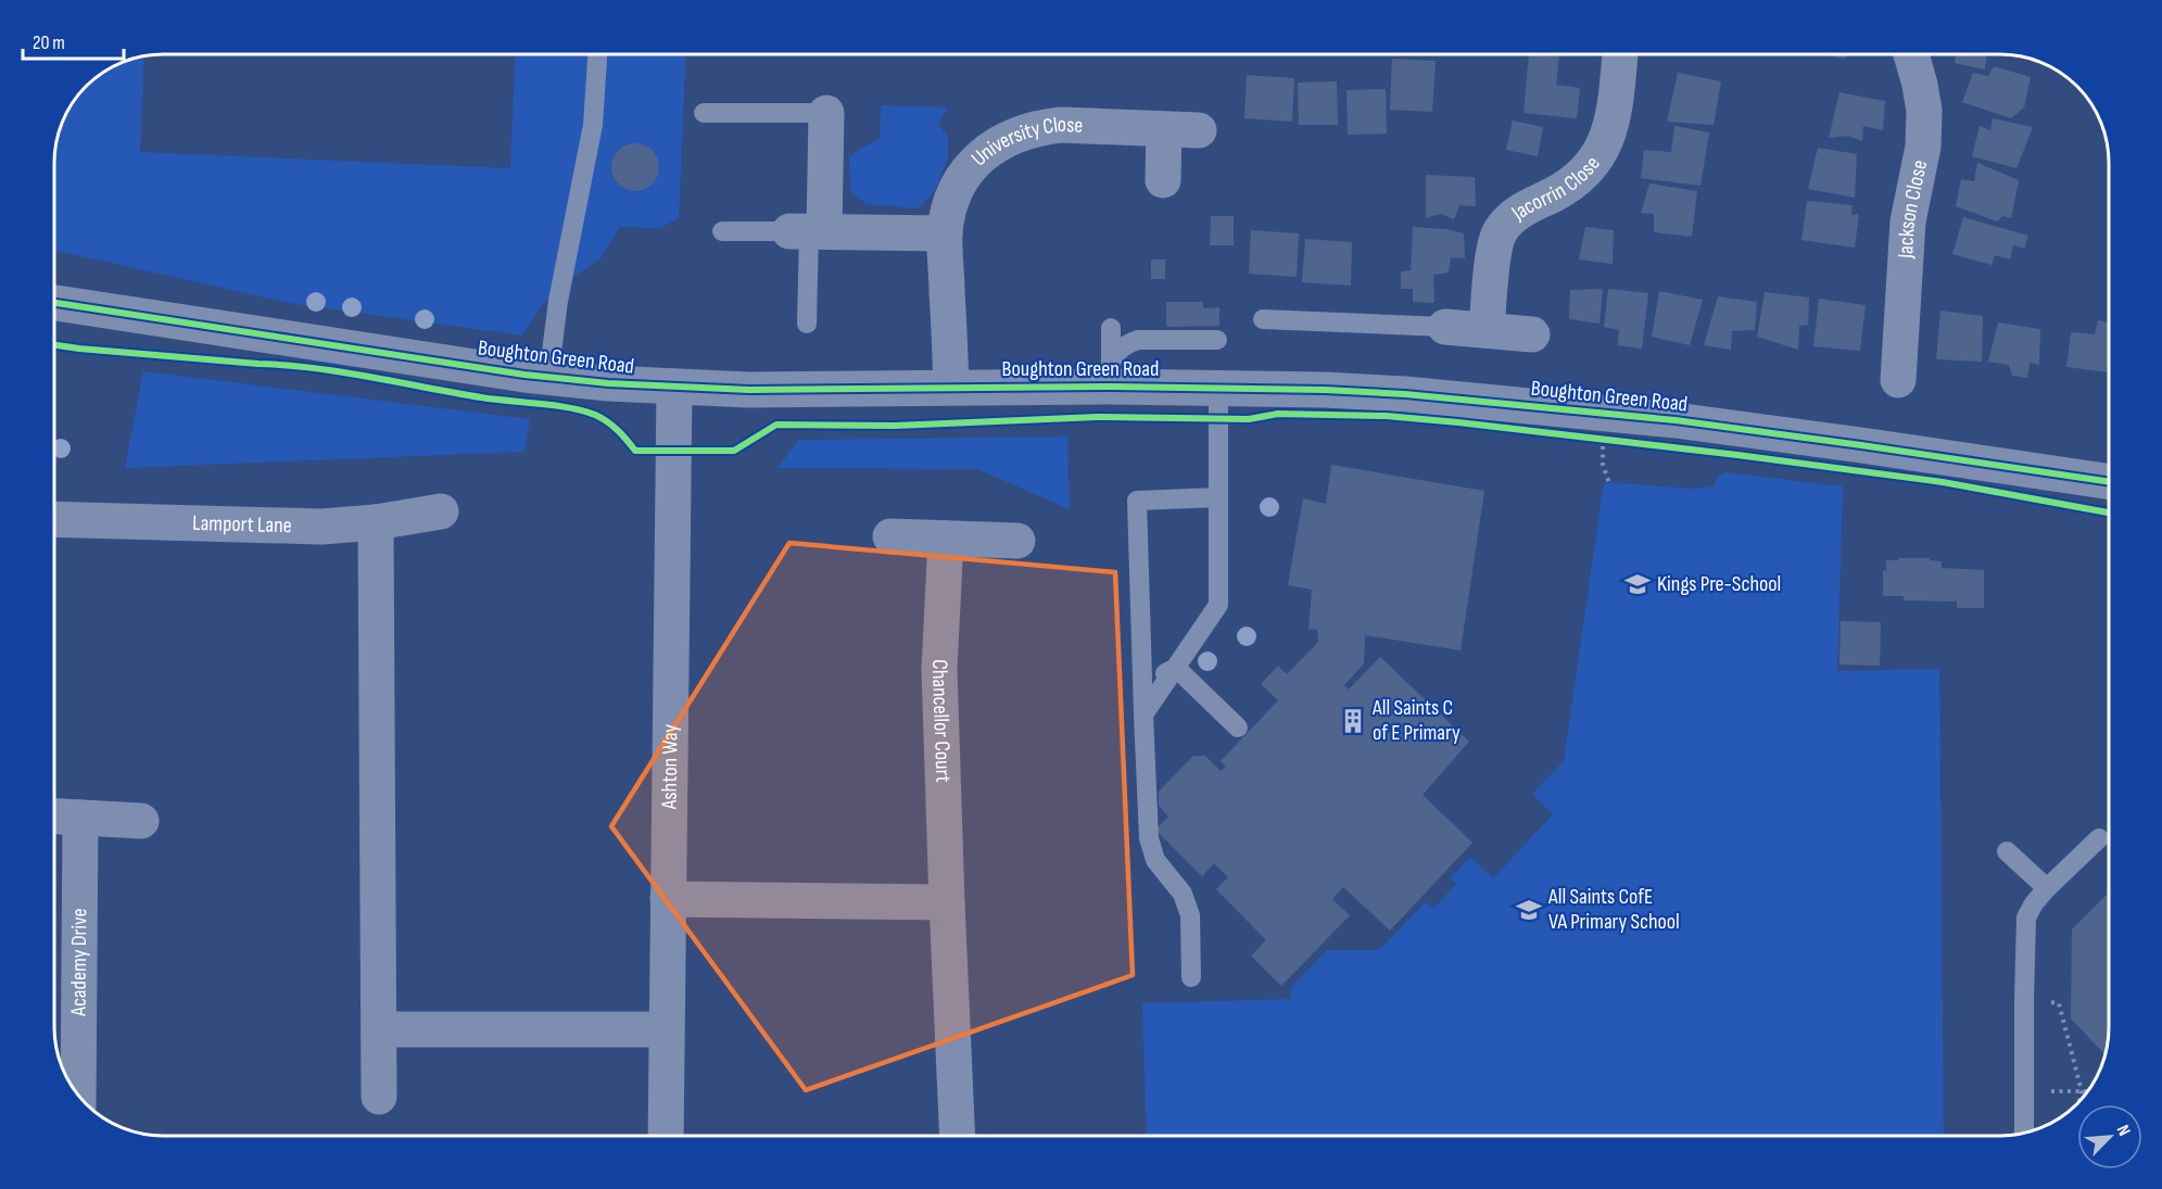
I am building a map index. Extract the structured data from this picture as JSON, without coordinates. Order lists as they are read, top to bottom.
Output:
{
  "streets": {
    "street": [
      "University Close",
      "Jacorrin Close",
      "Jackson Close",
      "Boughton Green Road",
      "Lamport Lane",
      "Chancellor Court",
      "Ashton Way",
      "Academy Drive"
    ]
  },
  "crossings": [
    ["University Close", "Boughton Green Road"],
    ["Boughton Green Road", "Ashton Way"]
  ],
  "places": {
    "school or university": ["Kings Pre-School", "All Saints CofE VA Primary School"],
    "building": ["All Saints C of E Primary"]
  },
  "scale_bar": "20 m",
  "north": "top right"
}
